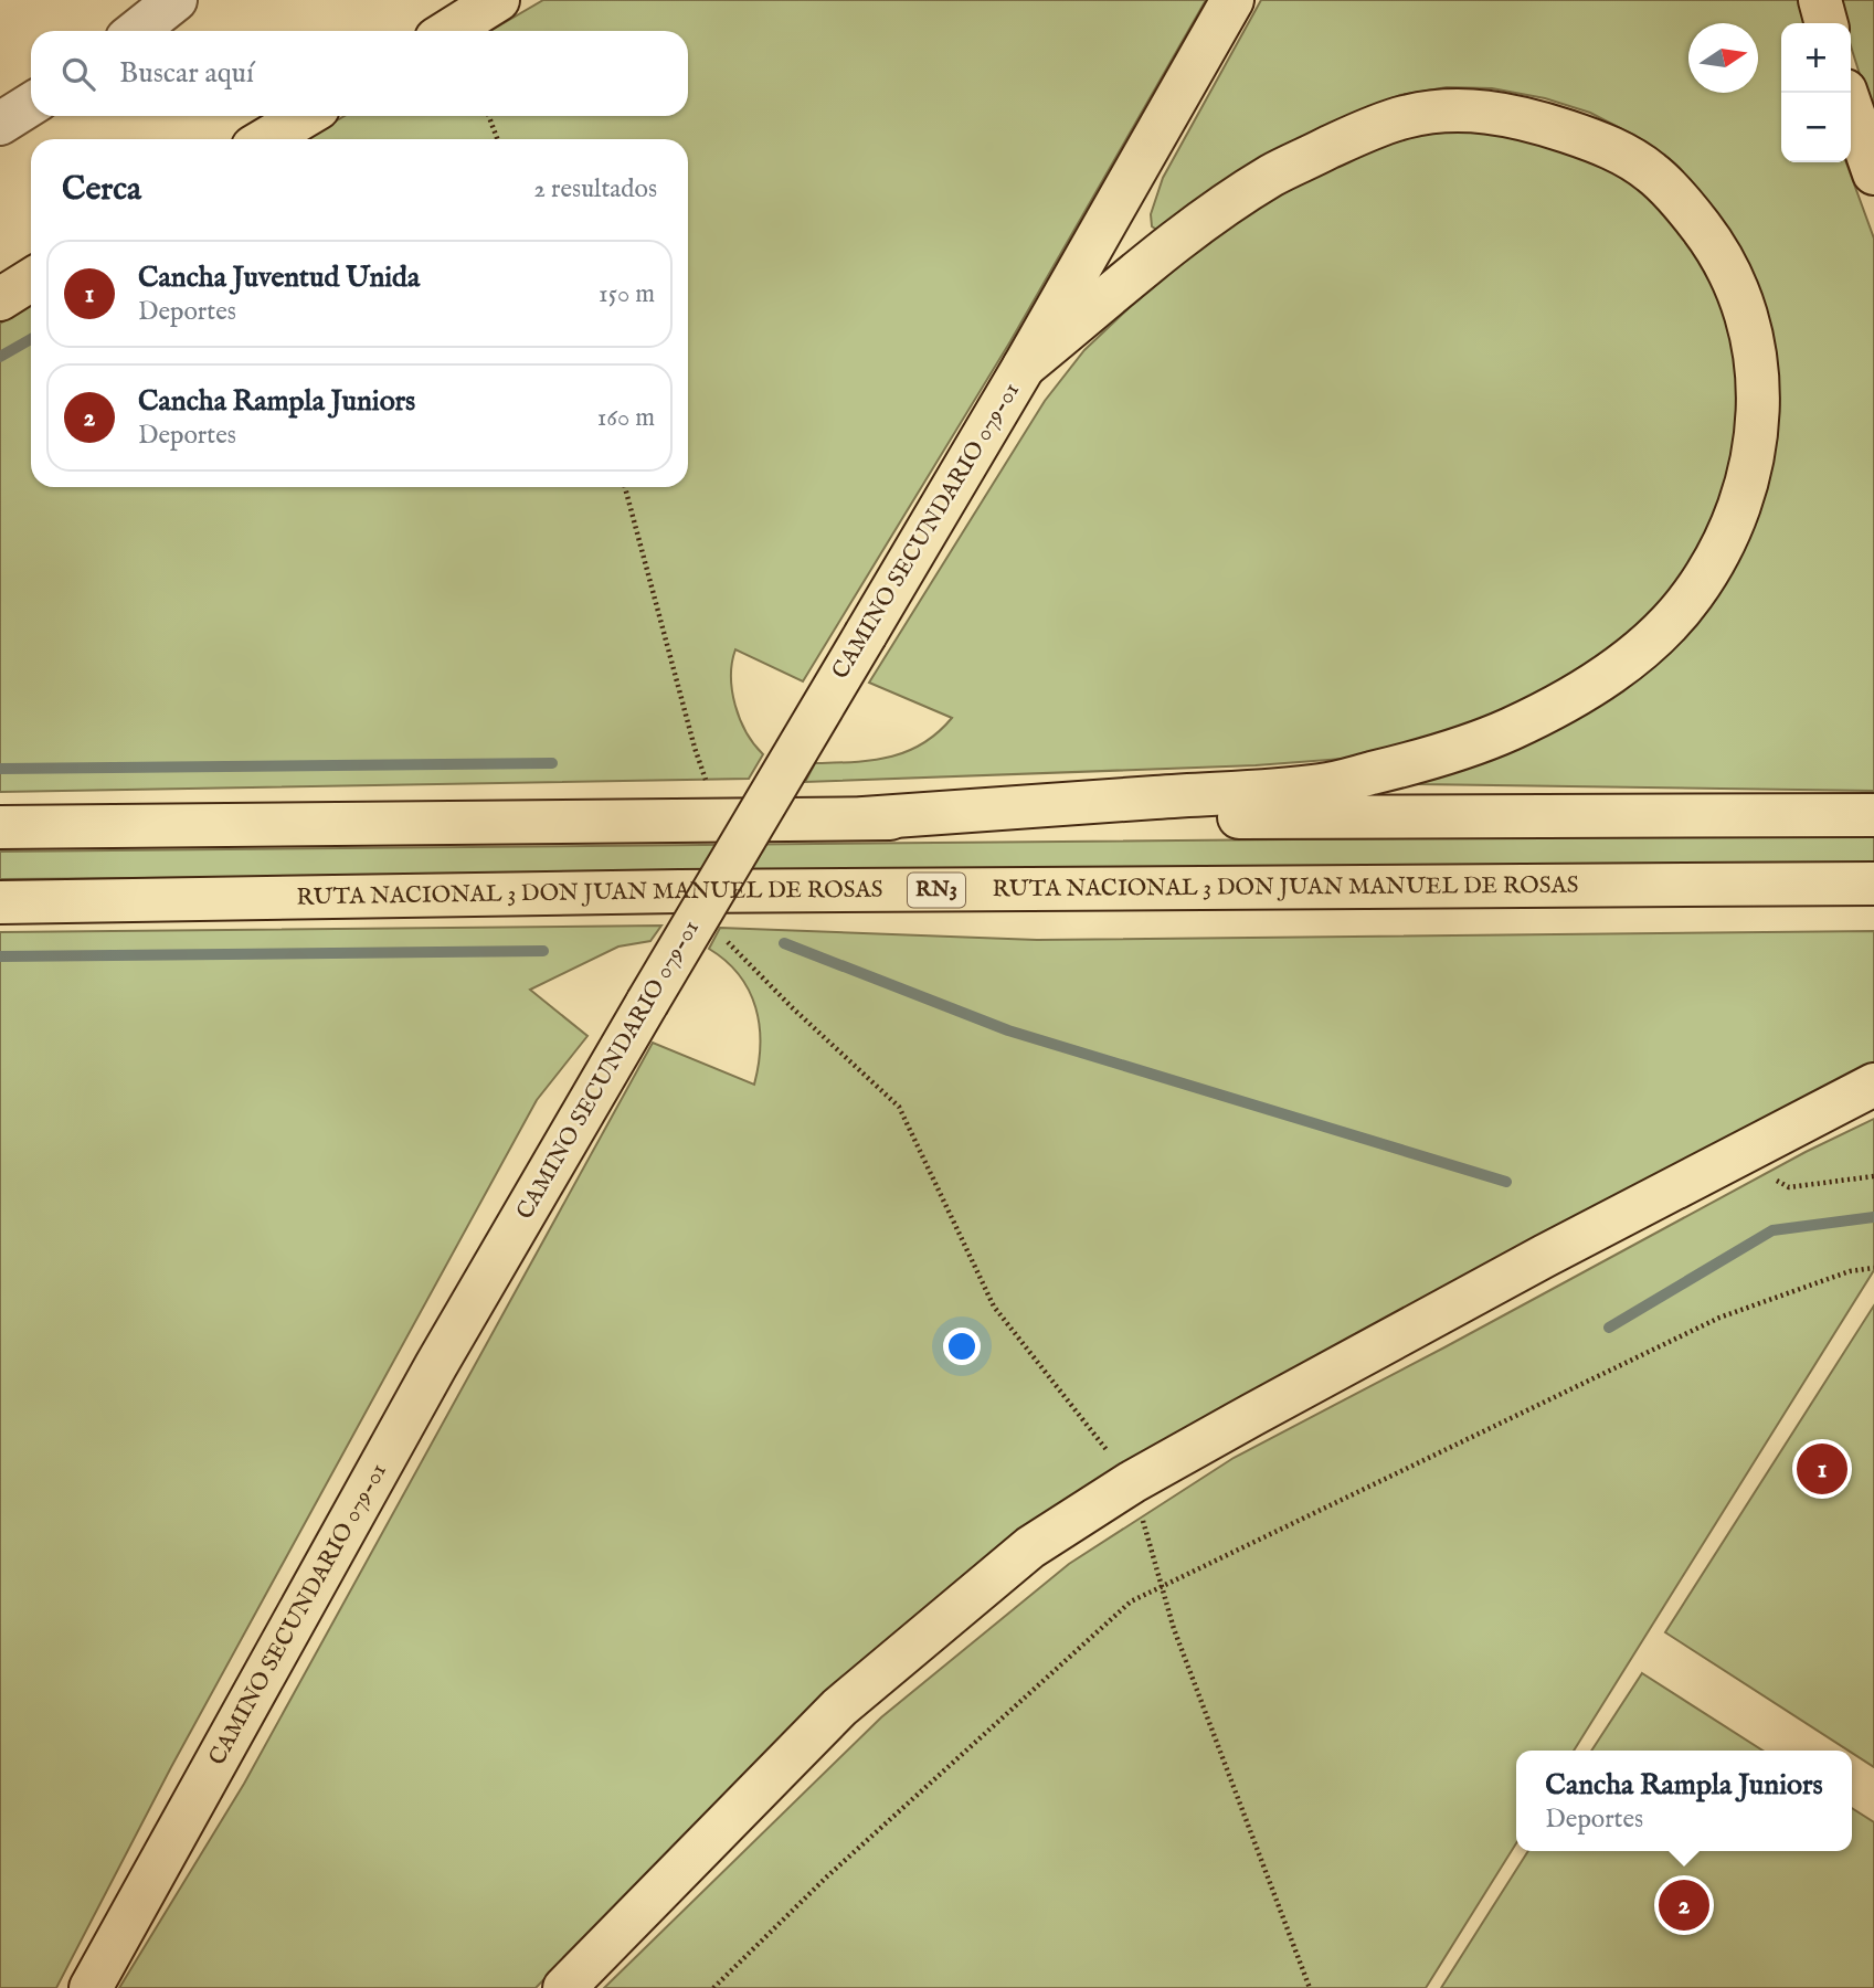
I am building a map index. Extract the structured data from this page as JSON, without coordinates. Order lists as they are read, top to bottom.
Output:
{
  "streets": {
    "main road": ["CAMINO SECUNDARIO 079-01", "RUTA NACIONAL 3 DON JUAN MANUEL DE ROSAS", "RN3"]
  },
  "north": "right",
  "page": {
    "map_buttons": ["+", "−"],
    "search": "Buscar aquí",
    "heading": ["Cerca", "2 resultados"],
    "list": [
      {
        "mark": "1",
        "name": "Cancha Juventud Unida",
        "note": "Deportes",
        "value": "150 m"
      },
      {
        "mark": "2",
        "name": "Cancha Rampla Juniors",
        "note": "Deportes",
        "value": "160 m"
      }
    ],
    "pins": ["1", "2"],
    "popup": ["Cancha Rampla Juniors", "Deportes"]
  }
}
